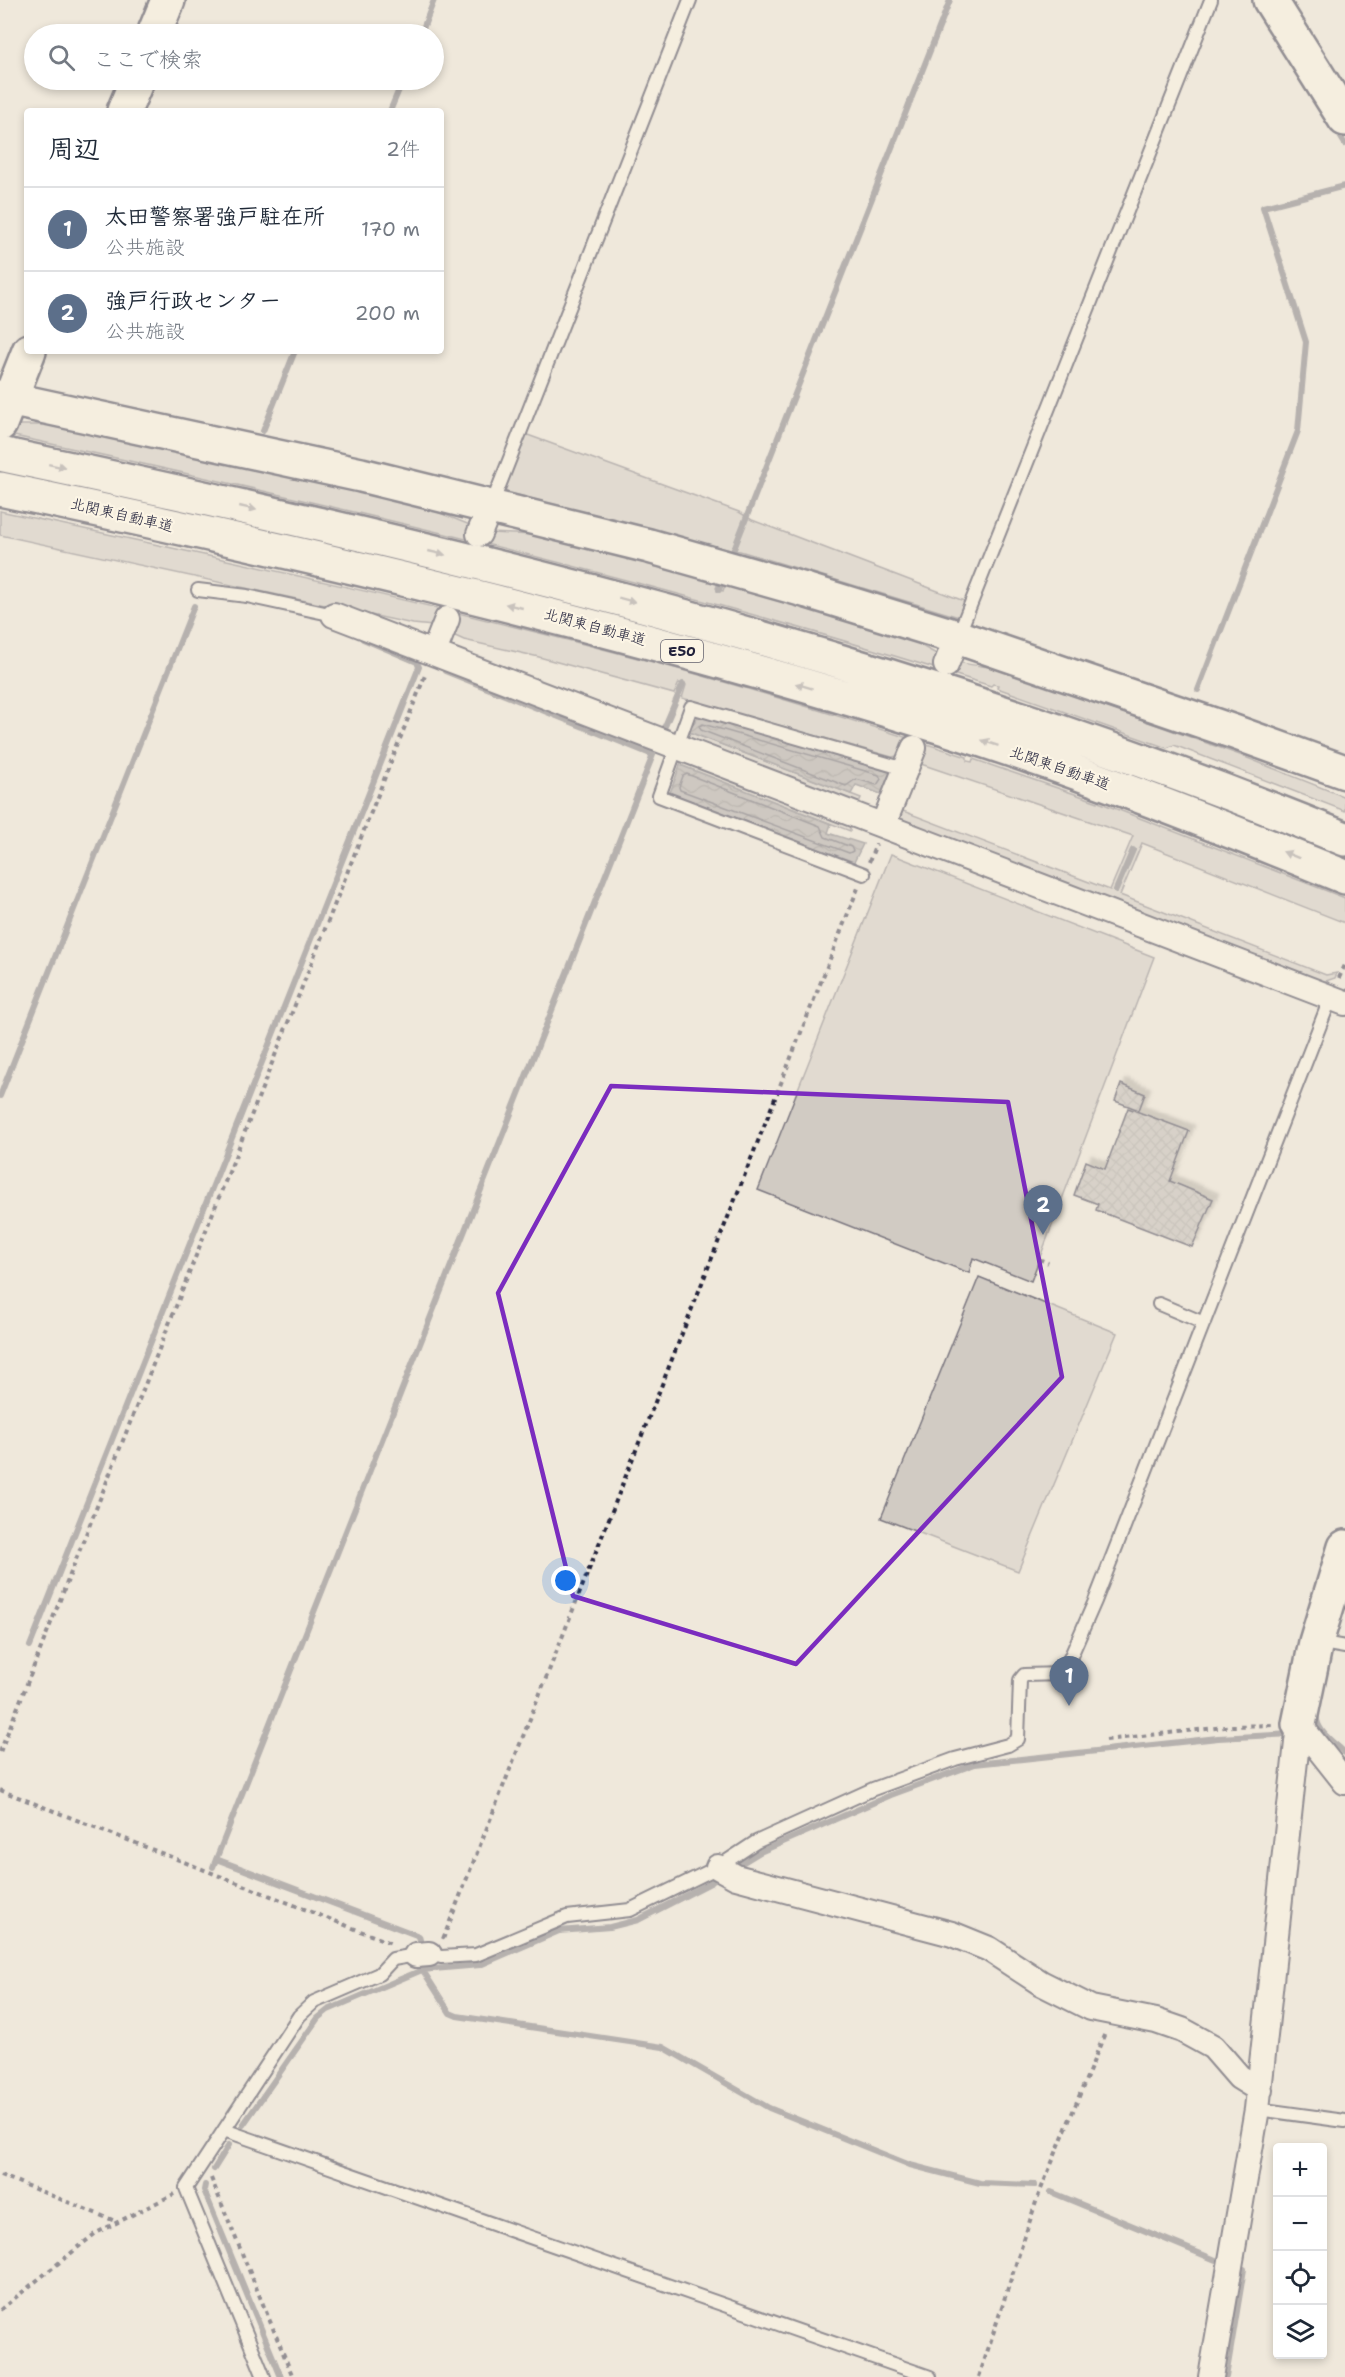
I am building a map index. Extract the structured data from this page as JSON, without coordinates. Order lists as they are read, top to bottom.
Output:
{
  "streets": {
    "main road": ["北関東自動車道", "E50"]
  },
  "page": {
    "search": "ここで検索",
    "heading": ["周辺", "2件"],
    "list": [
      {
        "mark": "1",
        "name": "太田警察署強戸駐在所",
        "note": "公共施設",
        "value": "170 m"
      },
      {
        "mark": "2",
        "name": "強戸行政センター",
        "note": "公共施設",
        "value": "200 m"
      }
    ],
    "pins": ["2", "1"],
    "map_buttons": ["+", "−"]
  }
}
